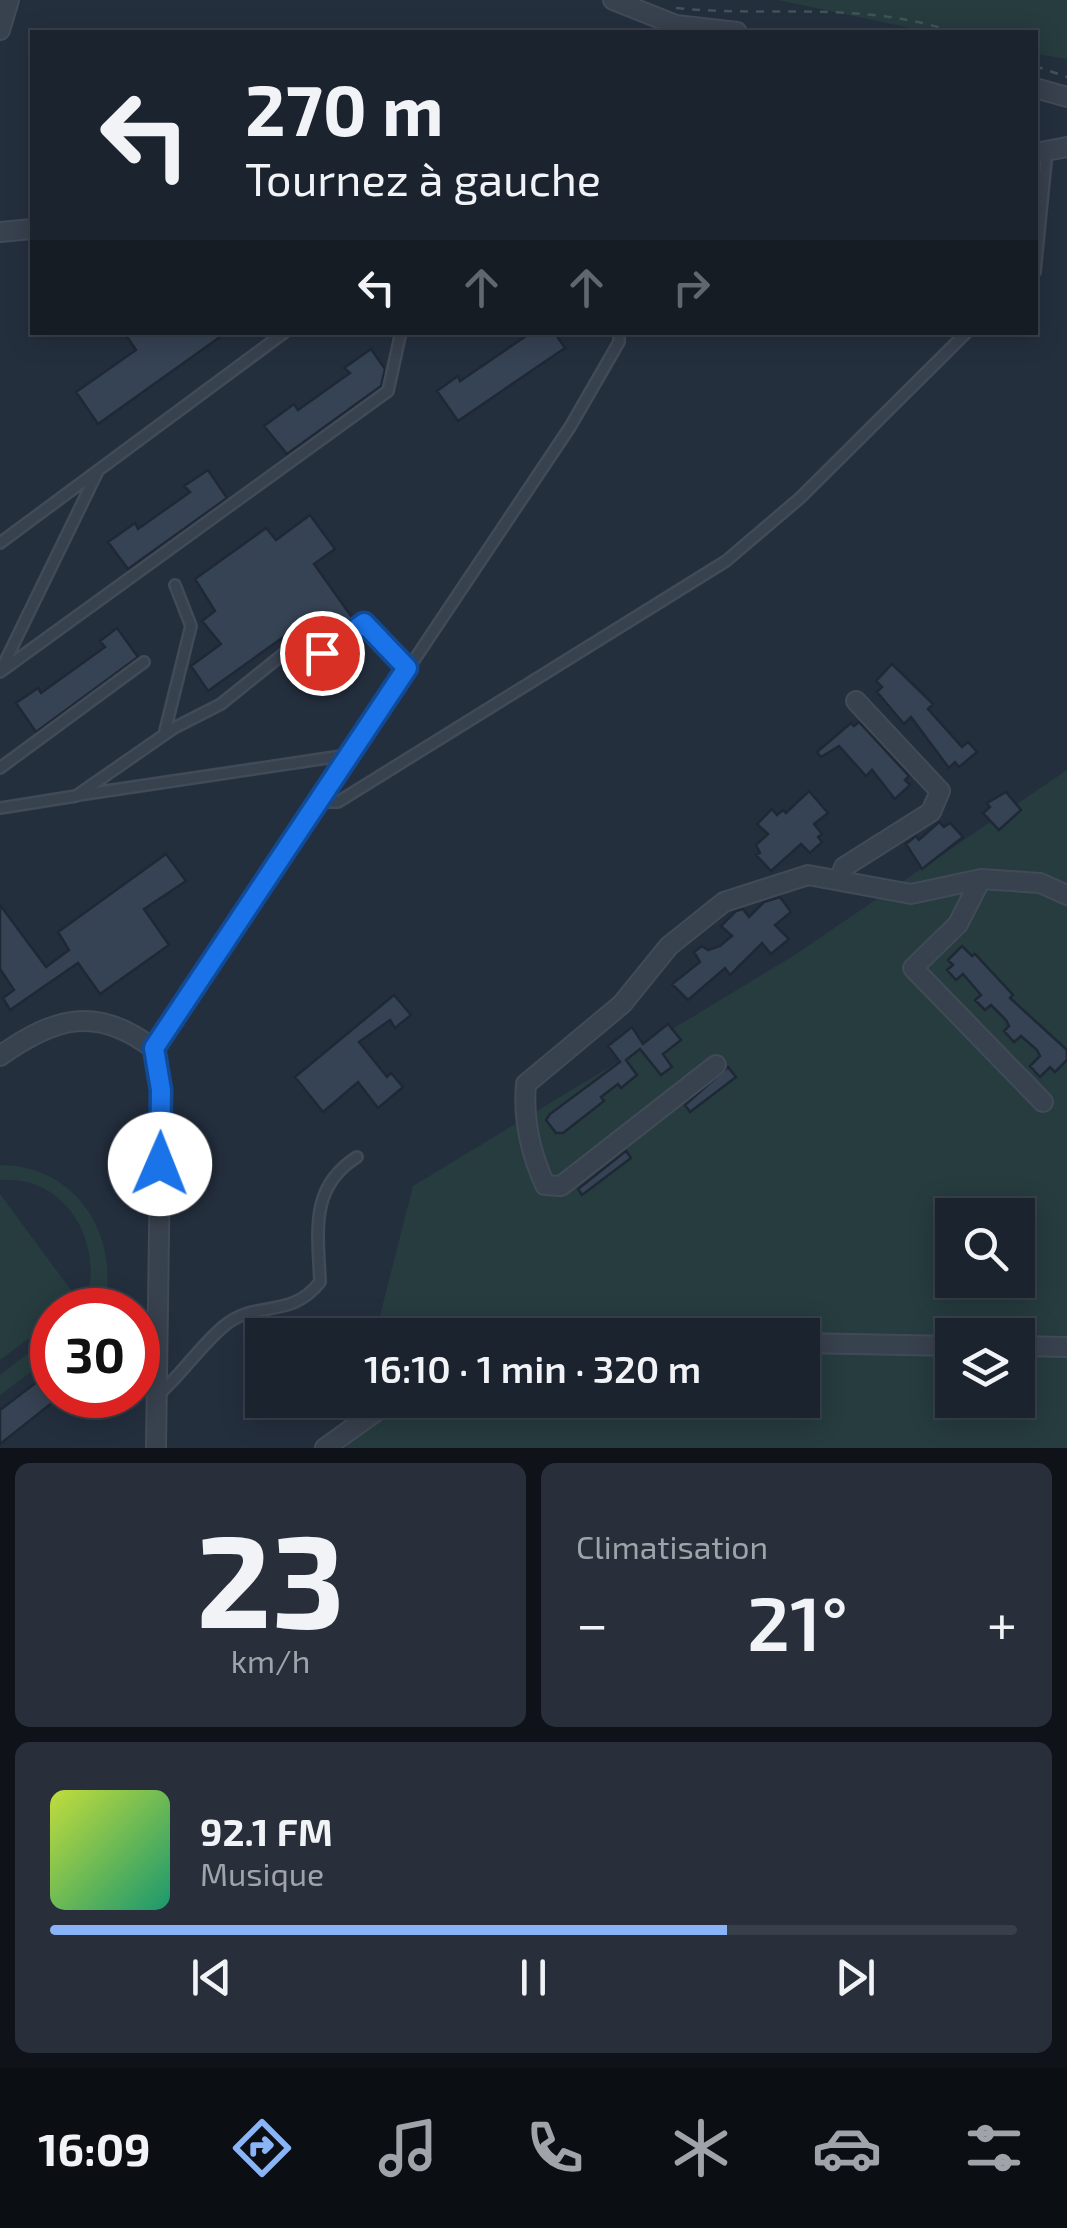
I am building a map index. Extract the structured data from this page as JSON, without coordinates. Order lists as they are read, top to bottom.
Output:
{
  "page": {
    "turn": ["270 m", "Tournez à gauche"],
    "limit": "30",
    "trip": "16:10 · 1 min · 320 m",
    "tile": [
      ["23", "km/h"],
      "Climatisation"
    ],
    "heat": ["−", "21°", "+"],
    "song": ["92.1 FM", "Musique"],
    "tabs": "16:09"
  }
}
